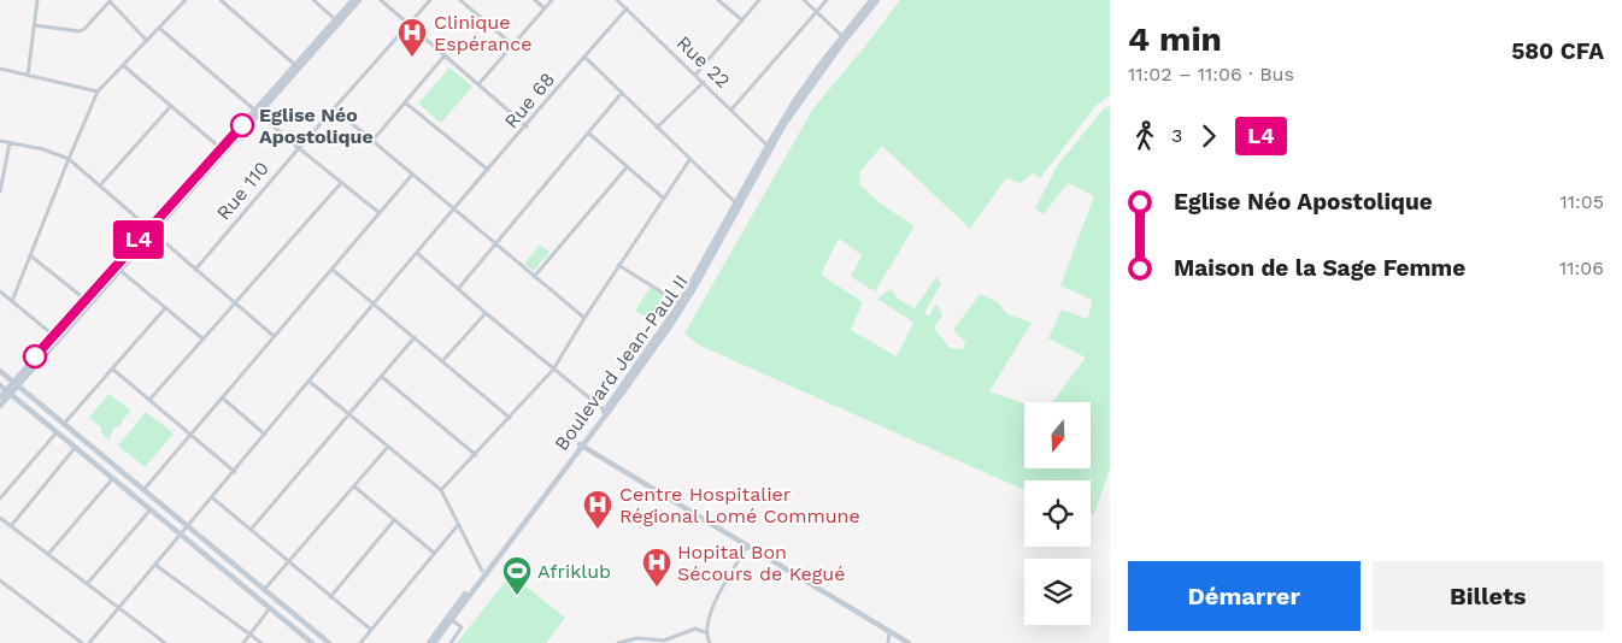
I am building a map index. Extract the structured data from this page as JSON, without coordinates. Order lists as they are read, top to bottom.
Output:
{
  "streets": {
    "main road": ["Boulevard Jean-Paul II"],
    "street": ["Rue 22", "Rue 68", "Rue 110"]
  },
  "crossings": [
    ["Rue 22", "Rue 68"],
    ["Rue 22", "Boulevard Jean-Paul II"]
  ],
  "places": {
    "hospital": ["Clinique Espérance", "Centre Hospitalier Régional Lomé Commune", "Hopital Bon Sécours de Kegué"],
    "other": ["Eglise Néo Apostolique"],
    "sports": ["Afriklub"]
  },
  "lines": ["bus line L4"],
  "north": "bottom",
  "page": {
    "on_map": "L4",
    "heading": ["4 min", "11:02 – 11:06 · Bus", "580 CFA"],
    "legs": ["3", "L4"],
    "list": [
      {
        "name": "Eglise Néo Apostolique",
        "value": "11:05"
      },
      {
        "name": "Maison de la Sage Femme",
        "value": "11:06"
      }
    ],
    "buttons": ["Démarrer", "Billets"]
  }
}
